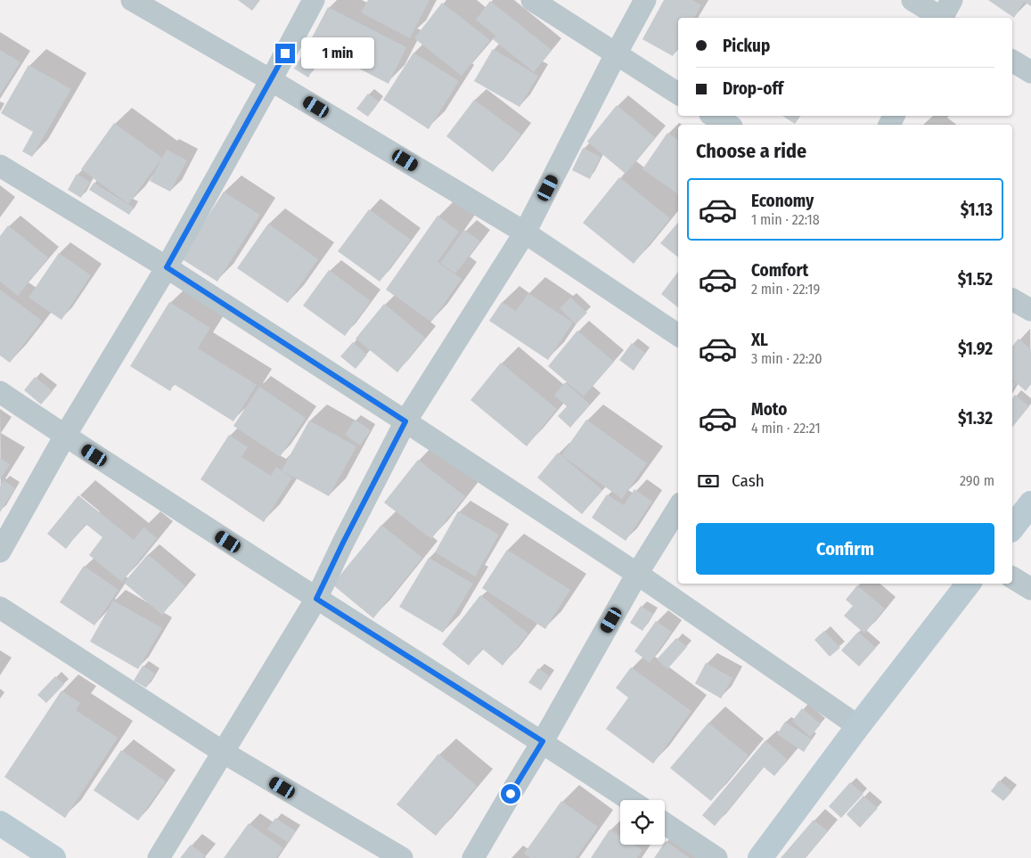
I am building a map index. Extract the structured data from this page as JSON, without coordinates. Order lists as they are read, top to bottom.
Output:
{
  "page": {
    "banner": ["Pickup", "Drop-off"],
    "bubble": "1 min",
    "heading": "Choose a ride",
    "list": [
      {
        "name": "Economy",
        "note": "1 min · 22:18",
        "value": "$1.13"
      },
      {
        "name": "Comfort",
        "note": "2 min · 22:19",
        "value": "$1.52"
      },
      {
        "name": "XL",
        "note": "3 min · 22:20",
        "value": "$1.92"
      },
      {
        "name": "Moto",
        "note": "4 min · 22:21",
        "value": "$1.32"
      }
    ],
    "pay": ["Cash", "290 m"],
    "buttons": "Confirm"
  }
}
